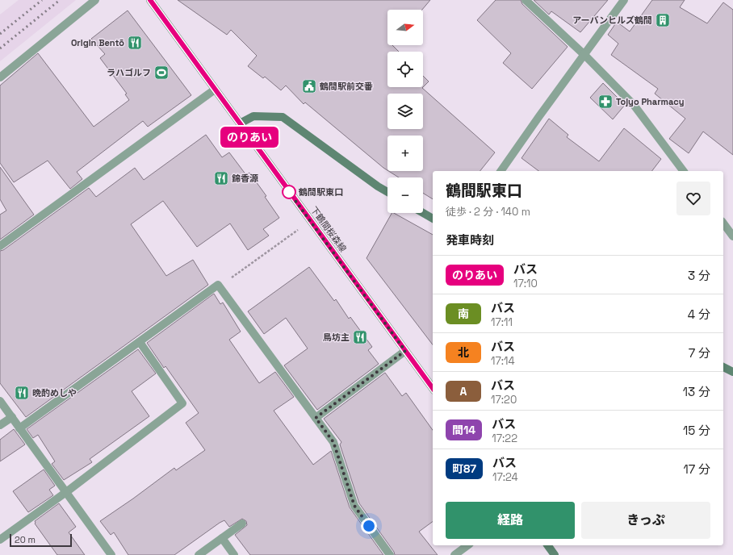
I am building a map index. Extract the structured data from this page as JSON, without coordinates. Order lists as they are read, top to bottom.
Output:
{
  "streets": {
    "street": ["下鶴間桜森線"]
  },
  "places": {
    "building": ["アーバンヒルズ鶴間"],
    "restaurant": [
      "Origin Bentō",
      "錦香源",
      "鳥坊主",
      "晩酌めしや"
    ],
    "sports": ["ラハゴルフ"],
    "public building": ["鶴間駅前交番"],
    "pharmacy": ["Tojyo Pharmacy"],
    "other": ["鶴間駅東口"]
  },
  "lines": ["bus line のりあい"],
  "scale_bar": "20 m",
  "north": "right",
  "page": {
    "on_map": "のりあい",
    "map_buttons": ["+", "−"],
    "heading": [
      ["鶴間駅東口", "徒歩 · 2 分 · 140 m"],
      "発車時刻"
    ],
    "list": [
      {
        "mark": "のりあい",
        "name": "バス",
        "note": "17:10",
        "value": "3 分"
      },
      {
        "mark": "南",
        "name": "バス",
        "note": "17:11",
        "value": "4 分"
      },
      {
        "mark": "北",
        "name": "バス",
        "note": "17:14",
        "value": "7 分"
      },
      {
        "mark": "A",
        "name": "バス",
        "note": "17:20",
        "value": "13 分"
      },
      {
        "mark": "間14",
        "name": "バス",
        "note": "17:22",
        "value": "15 分"
      },
      {
        "mark": "町87",
        "name": "バス",
        "note": "17:24",
        "value": "17 分"
      }
    ],
    "buttons": ["経路", "きっぷ"],
    "scale": "20 m"
  }
}
